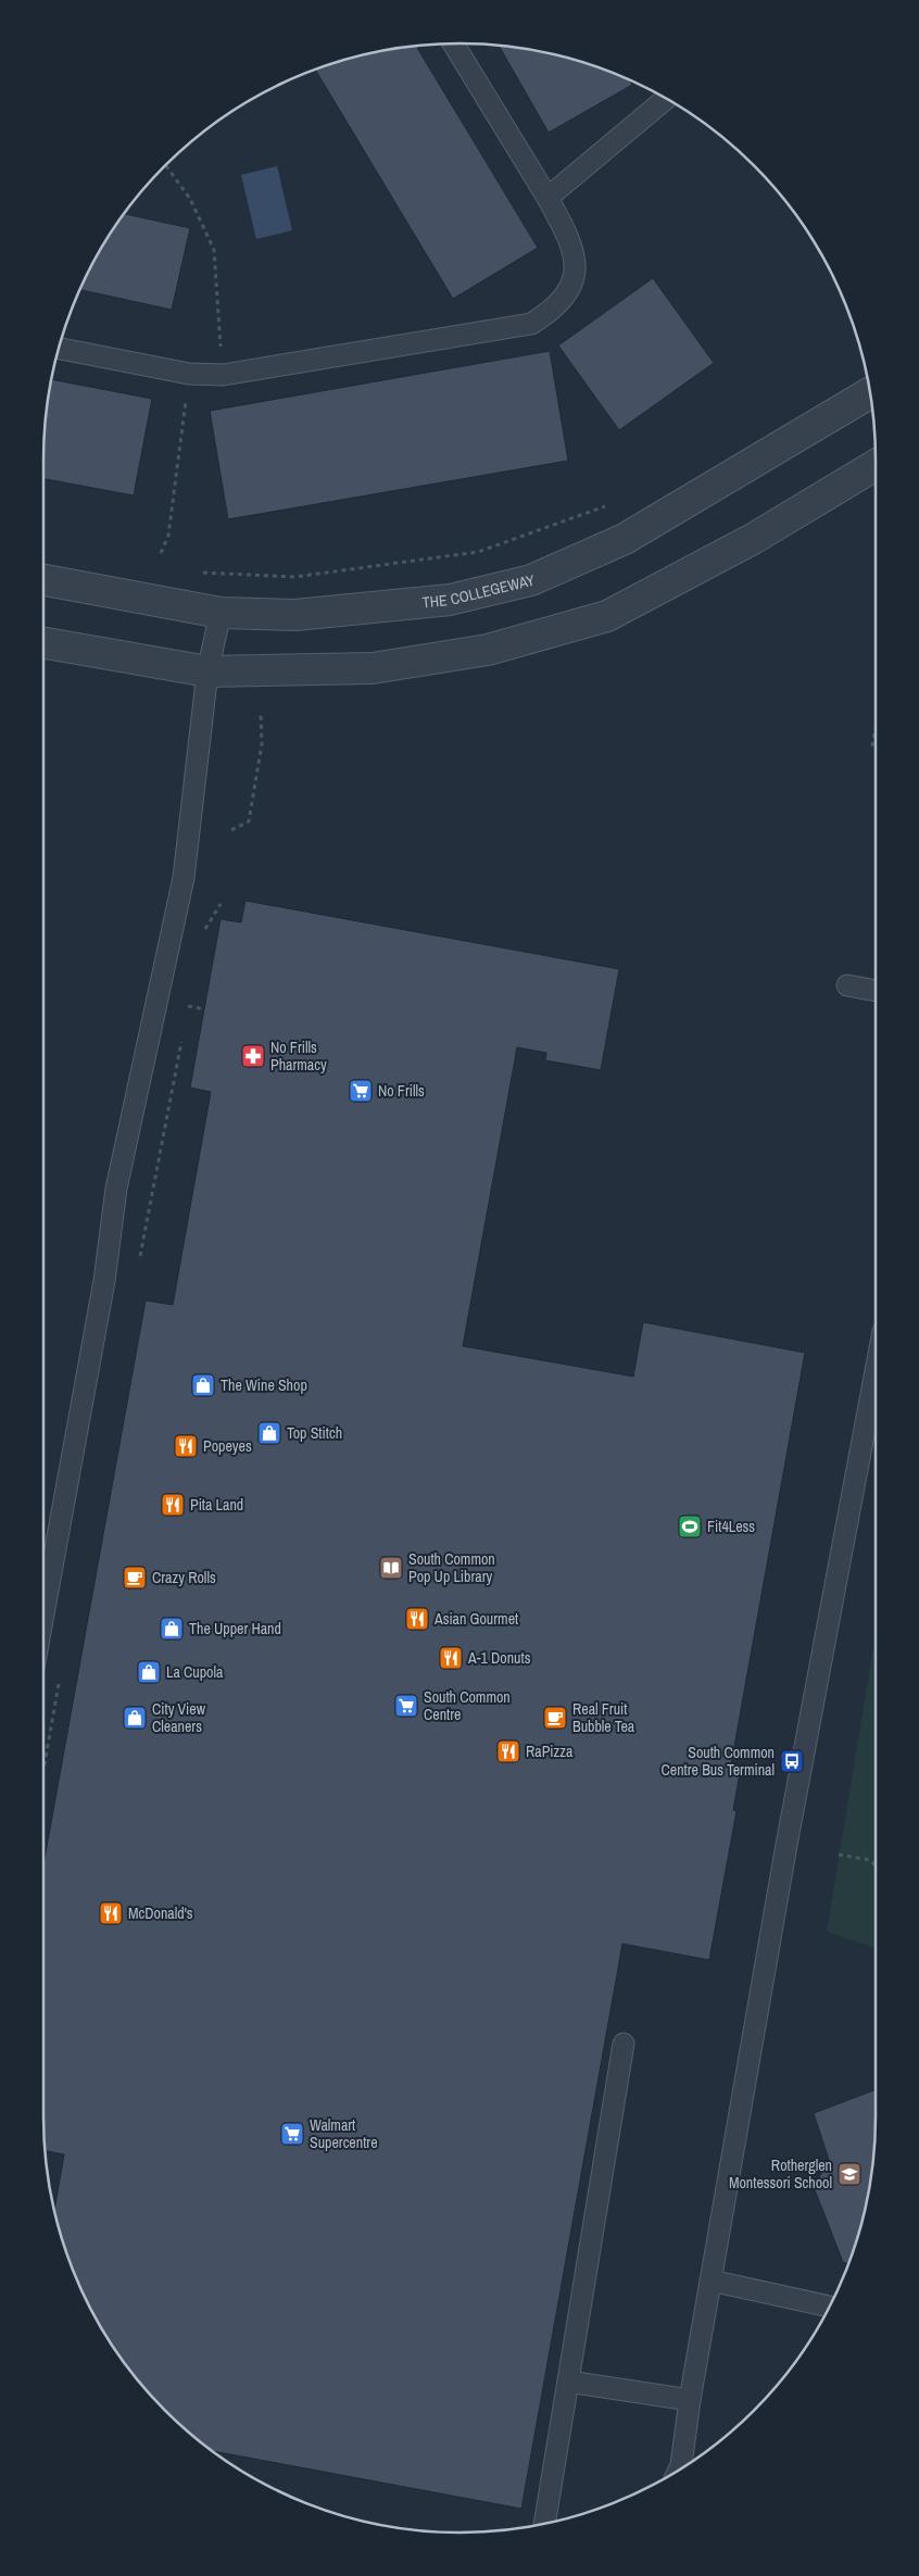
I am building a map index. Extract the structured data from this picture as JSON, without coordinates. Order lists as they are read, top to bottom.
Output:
{
  "streets": {
    "street": ["THE COLLEGEWAY"]
  },
  "places": {
    "pharmacy": ["No Frills Pharmacy"],
    "supermarket": ["No Frills", "South Common Centre", "Walmart Supercentre"],
    "shop": [
      "The Wine Shop",
      "Top Stitch",
      "The Upper Hand",
      "La Cupola",
      "City View Cleaners"
    ],
    "restaurant": [
      "Popeyes",
      "Pita Land",
      "Asian Gourmet",
      "A-1 Donuts",
      "RaPizza",
      "McDonald's"
    ],
    "sports": ["Fit4Less"],
    "library": ["South Common Pop Up Library"],
    "cafe": ["Crazy Rolls", "Real Fruit Bubble Tea"],
    "bus stop": ["South Common Centre Bus Terminal"],
    "school or university": ["Rotherglen Montessori School"]
  }
}
